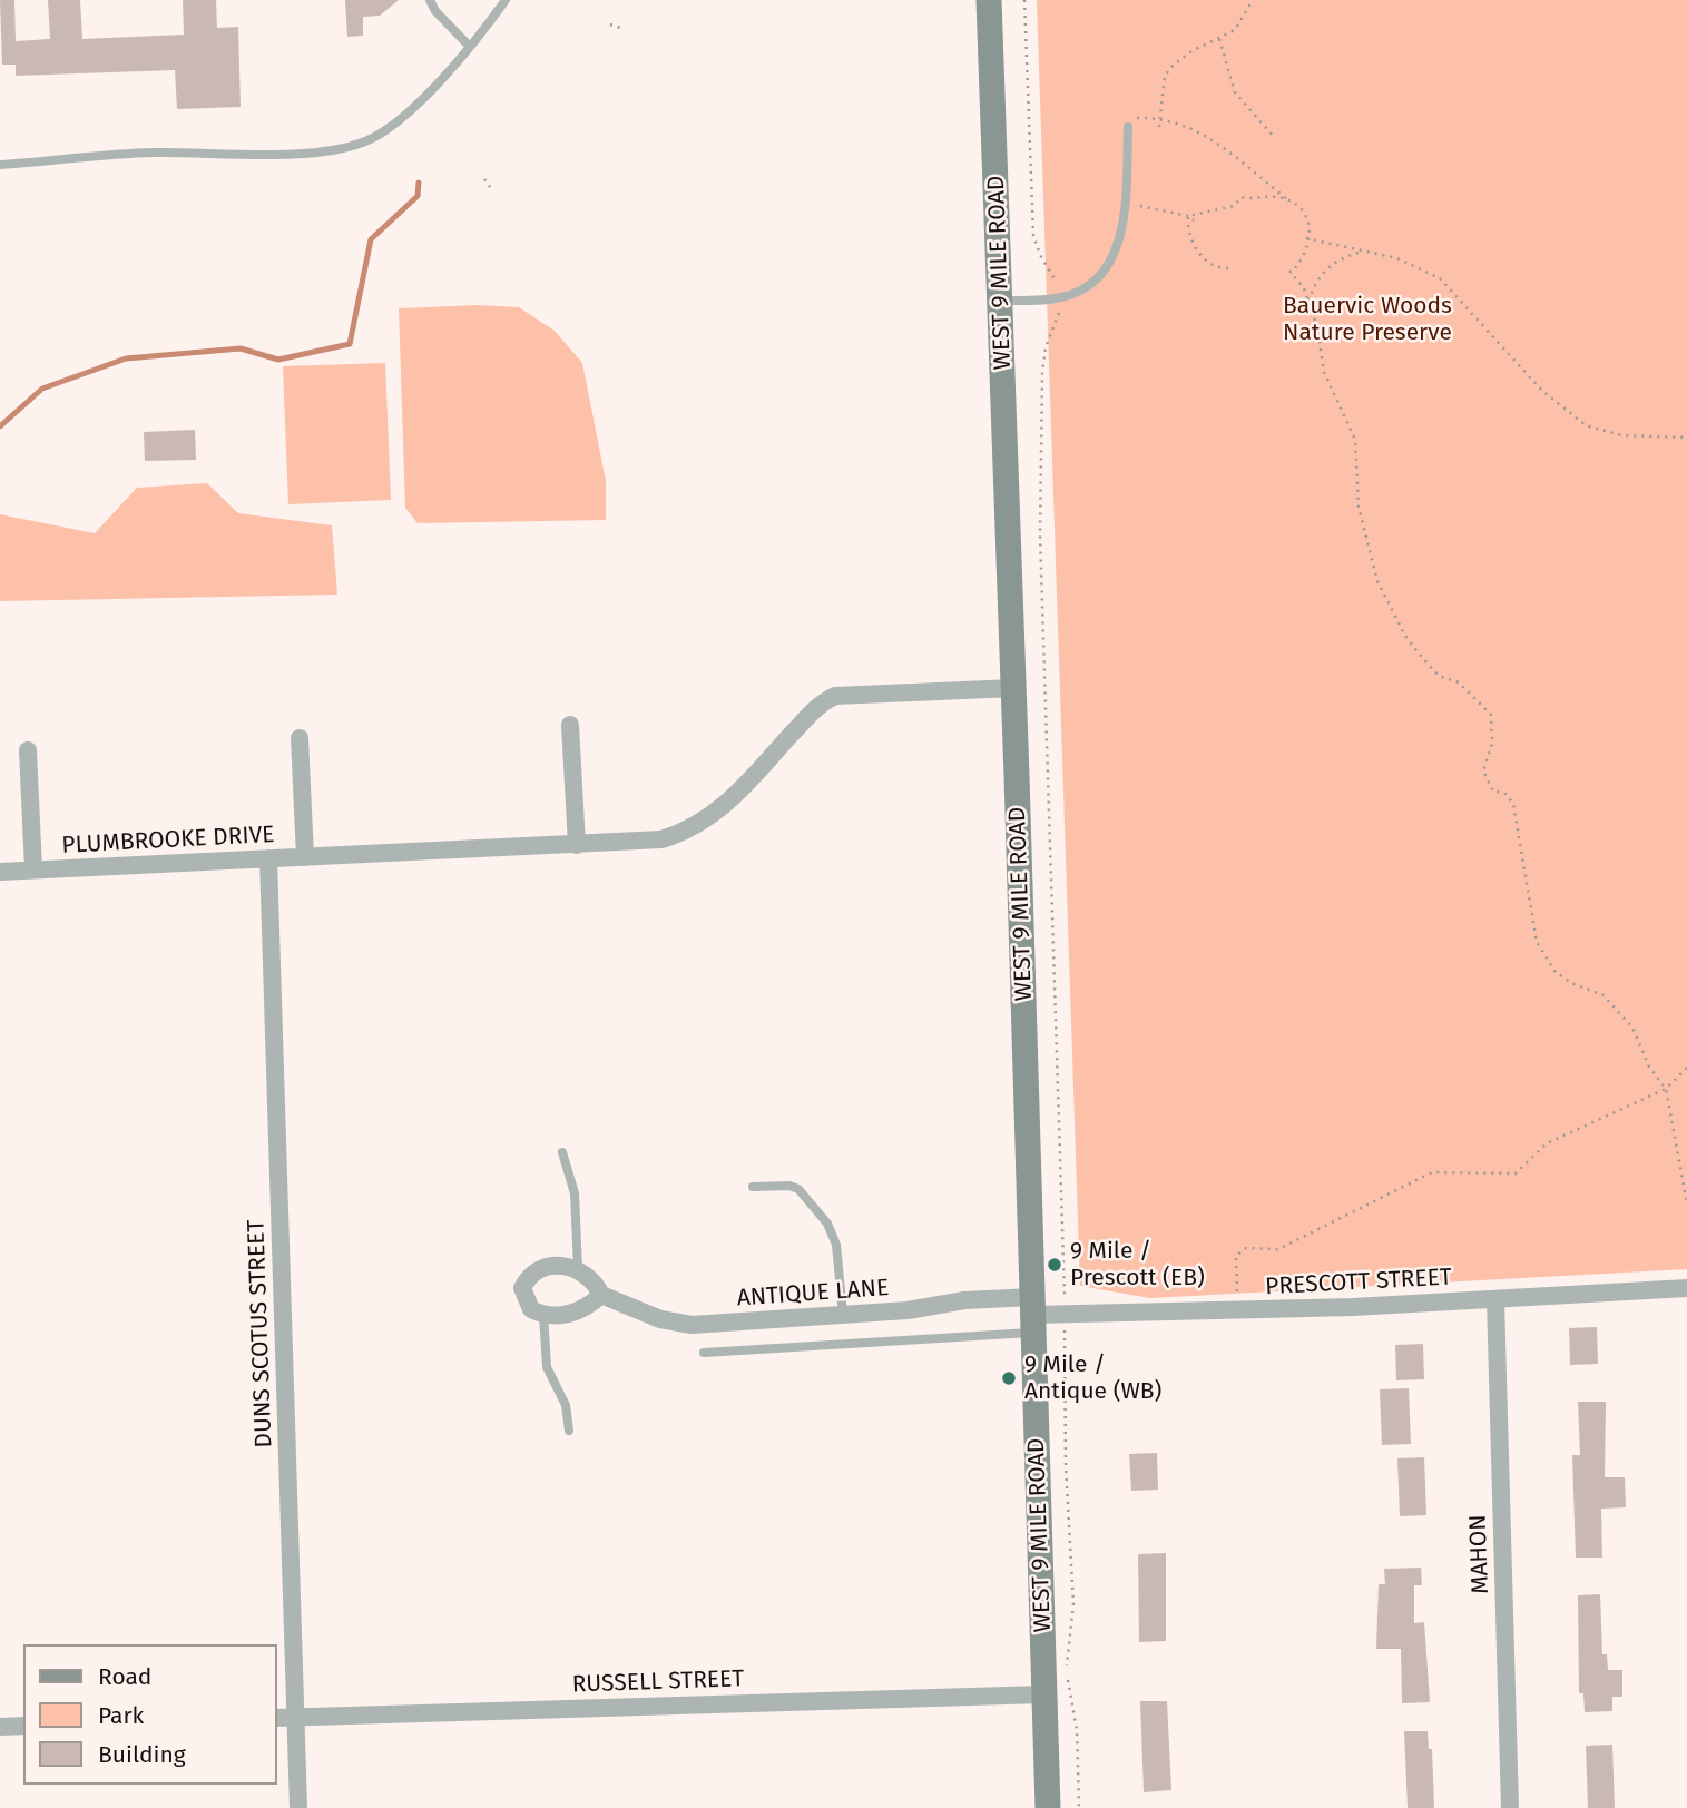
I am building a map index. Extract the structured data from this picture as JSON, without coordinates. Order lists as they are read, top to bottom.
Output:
{
  "streets": {
    "main road": ["WEST 9 MILE ROAD"],
    "street": [
      "PLUMBROOKE DRIVE",
      "PRESCOTT STREET",
      "ANTIQUE LANE",
      "DUNS SCOTUS STREET",
      "MAHON",
      "RUSSELL STREET"
    ]
  },
  "crossings": [
    ["WEST 9 MILE ROAD", "PLUMBROOKE DRIVE"],
    ["WEST 9 MILE ROAD", "PRESCOTT STREET"],
    ["WEST 9 MILE ROAD", "ANTIQUE LANE"],
    ["WEST 9 MILE ROAD", "RUSSELL STREET"],
    ["PLUMBROOKE DRIVE", "DUNS SCOTUS STREET"],
    ["PRESCOTT STREET", "ANTIQUE LANE"],
    ["PRESCOTT STREET", "MAHON"],
    ["DUNS SCOTUS STREET", "RUSSELL STREET"]
  ],
  "parks": ["Bauervic Woods Nature Preserve"],
  "places": ["9 Mile / Prescott (EB)", "9 Mile / Antique (WB)"],
  "legend": ["Road", "Park", "Building"]
}
